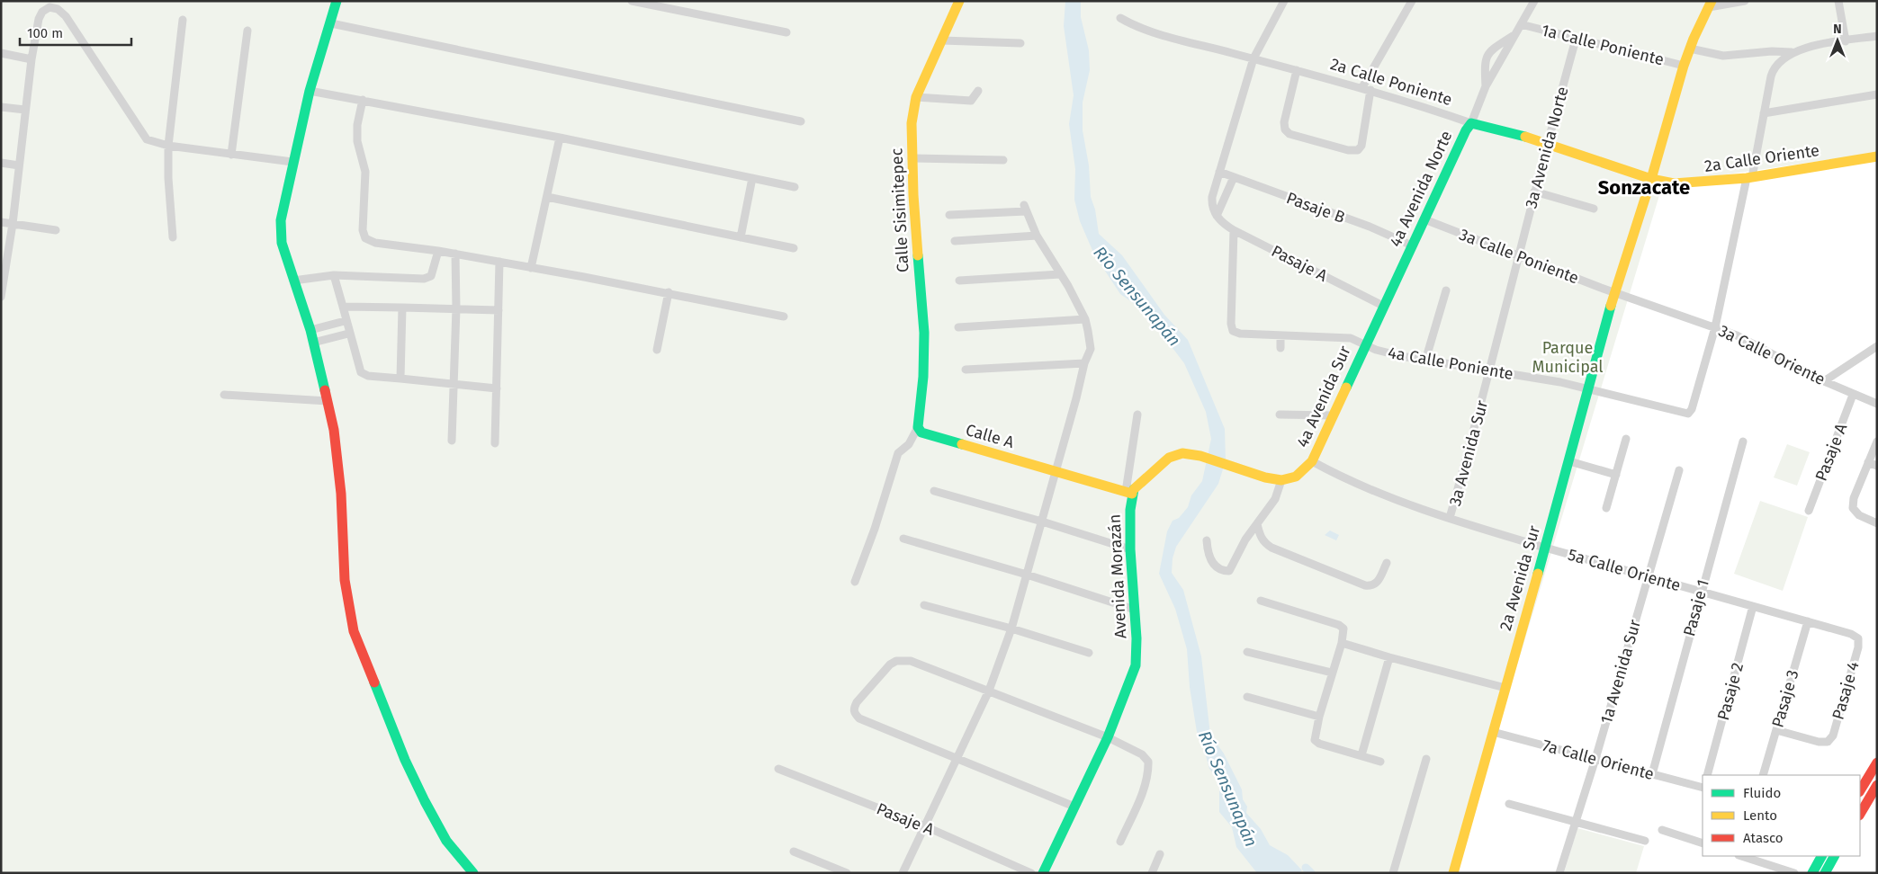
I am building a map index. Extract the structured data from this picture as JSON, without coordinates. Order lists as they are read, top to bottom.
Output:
{
  "streets": {
    "street": [
      "1a Calle Poniente",
      "2a Calle Poniente",
      "3a Avenida Norte",
      "2a Calle Oriente",
      "4a Avenida Norte",
      "Pasaje B",
      "Calle Sisimitepec",
      "3a Calle Poniente",
      "Pasaje A",
      "3a Calle Oriente",
      "4a Calle Poniente",
      "4a Avenida Sur",
      "Calle A",
      "3a Avenida Sur",
      "5a Calle Oriente",
      "Avenida Morazán",
      "2a Avenida Sur",
      "Pasaje 1",
      "1a Avenida Sur",
      "Pasaje 4",
      "Pasaje 2",
      "Pasaje 3",
      "7a Calle Oriente"
    ]
  },
  "crossings": [
    ["1a Calle Poniente", "3a Avenida Norte"],
    ["1a Calle Poniente", "4a Avenida Norte"],
    ["1a Calle Poniente", "2a Avenida Sur"],
    ["2a Calle Poniente", "3a Avenida Norte"],
    ["2a Calle Poniente", "2a Calle Oriente"],
    ["2a Calle Poniente", "4a Avenida Norte"],
    ["2a Calle Poniente", "2a Avenida Sur"],
    ["3a Avenida Norte", "3a Calle Poniente"],
    ["3a Avenida Norte", "3a Avenida Sur"],
    ["2a Calle Oriente", "2a Avenida Sur"],
    ["4a Avenida Norte", "Pasaje B"],
    ["4a Avenida Norte", "3a Calle Poniente"],
    ["4a Avenida Norte", "Pasaje A"],
    ["4a Avenida Norte", "4a Calle Poniente"],
    ["4a Avenida Norte", "4a Avenida Sur"],
    ["Calle Sisimitepec", "Calle A"],
    ["3a Calle Poniente", "3a Calle Oriente"],
    ["3a Calle Poniente", "3a Avenida Sur"],
    ["3a Calle Poniente", "2a Avenida Sur"],
    ["Pasaje A", "3a Calle Oriente"],
    ["Pasaje A", "4a Calle Poniente"],
    ["3a Calle Oriente", "4a Calle Poniente"],
    ["3a Calle Oriente", "2a Avenida Sur"],
    ["4a Calle Poniente", "4a Avenida Sur"],
    ["4a Calle Poniente", "3a Avenida Sur"],
    ["4a Calle Poniente", "2a Avenida Sur"],
    ["4a Avenida Sur", "5a Calle Oriente"],
    ["Calle A", "Avenida Morazán"],
    ["3a Avenida Sur", "5a Calle Oriente"],
    ["5a Calle Oriente", "2a Avenida Sur"],
    ["5a Calle Oriente", "Pasaje 1"],
    ["5a Calle Oriente", "1a Avenida Sur"],
    ["5a Calle Oriente", "Pasaje 4"],
    ["5a Calle Oriente", "Pasaje 2"],
    ["5a Calle Oriente", "Pasaje 3"],
    ["2a Avenida Sur", "7a Calle Oriente"],
    ["Pasaje 1", "7a Calle Oriente"],
    ["1a Avenida Sur", "7a Calle Oriente"],
    ["Pasaje 4", "Pasaje 3"]
  ],
  "districts": ["Sonzacate"],
  "water": ["Río Sensunapán"],
  "parks": ["Parque Municipal"],
  "legend": ["Fluido", "Lento", "Atasco"],
  "scale_bar": "100 m",
  "north": "top"
}
